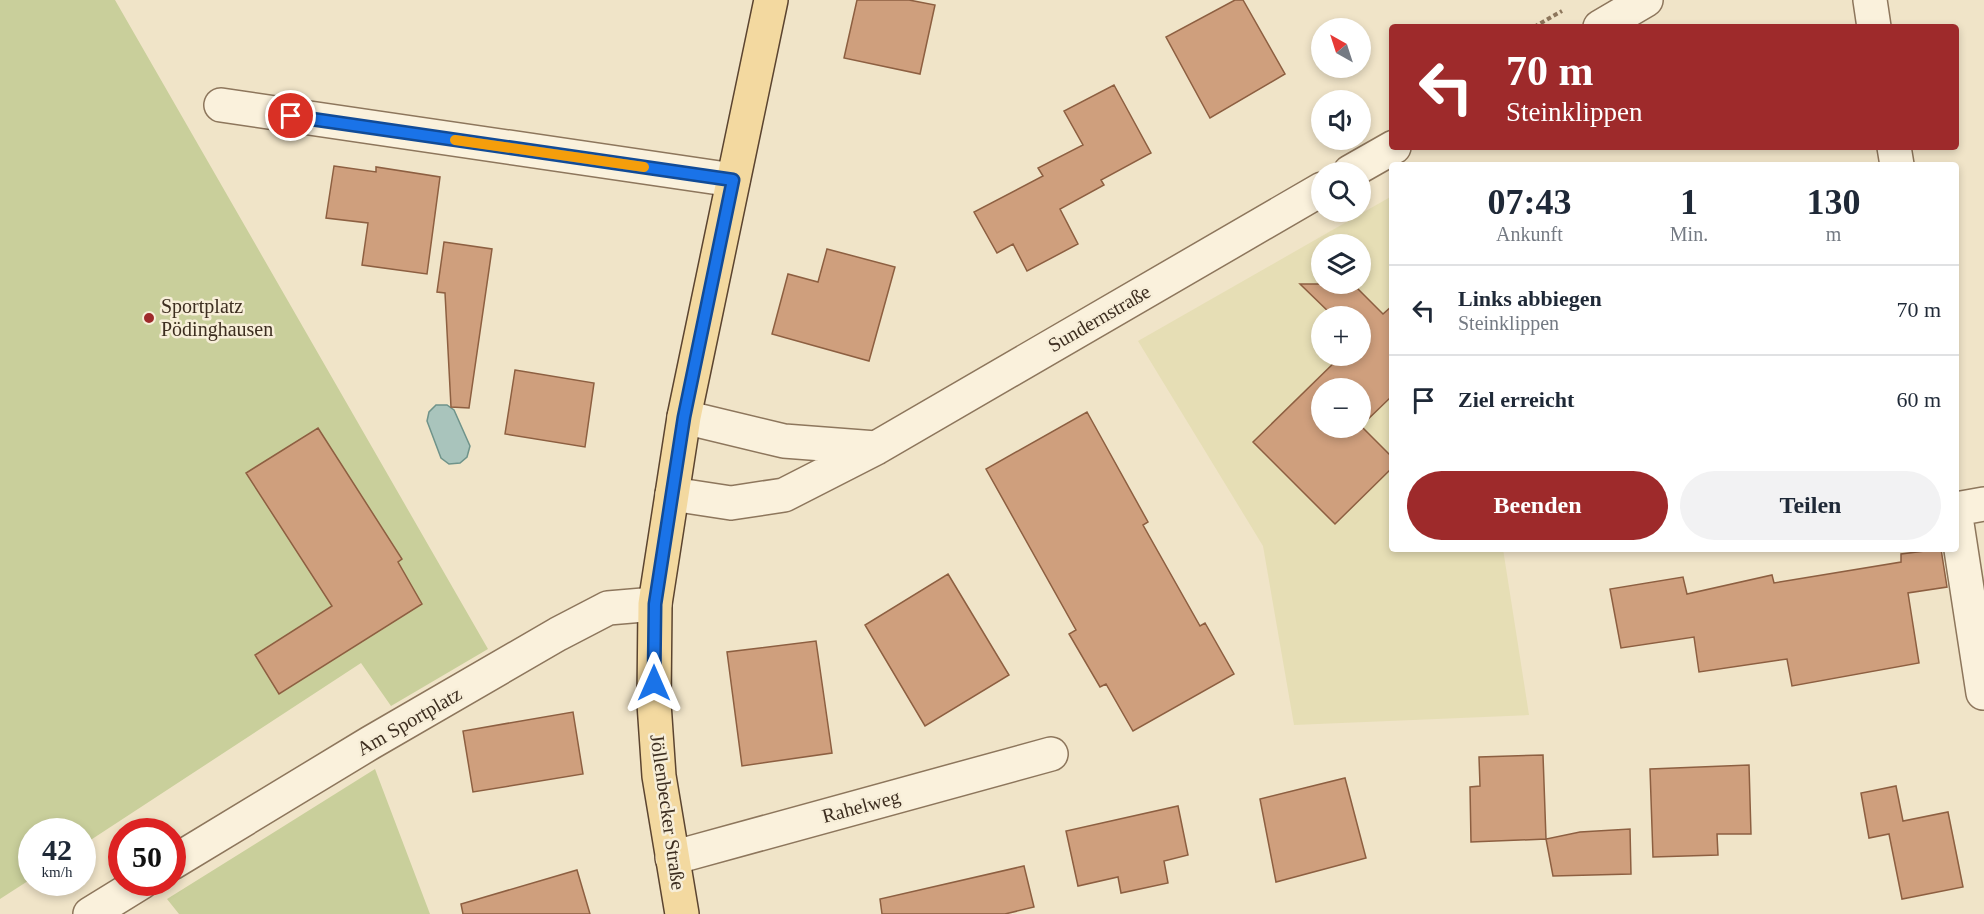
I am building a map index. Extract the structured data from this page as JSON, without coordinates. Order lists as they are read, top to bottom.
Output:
{
  "streets": {
    "main road": ["Jöllenbecker Straße"],
    "street": ["Sundernstraße", "Am Sportplatz", "Rahelweg"]
  },
  "crossings": [
    ["Sundernstraße", "Jöllenbecker Straße"],
    ["Am Sportplatz", "Jöllenbecker Straße"],
    ["Rahelweg", "Jöllenbecker Straße"]
  ],
  "places": ["Sportplatz Pödinghausen"],
  "north": "top left",
  "page": {
    "map_buttons": ["+", "−"],
    "turn": ["70 m", "Steinklippen"],
    "eta": [
      "07:43",
      "Ankunft",
      "1",
      "Min.",
      "130",
      "m"
    ],
    "list": [
      {
        "name": "Links abbiegen",
        "note": "Steinklippen",
        "value": "70 m"
      },
      {
        "name": "Ziel erreicht",
        "value": "60 m"
      }
    ],
    "buttons": ["Beenden", "Teilen"],
    "speed": "42 km/h",
    "limit": "50"
  }
}
